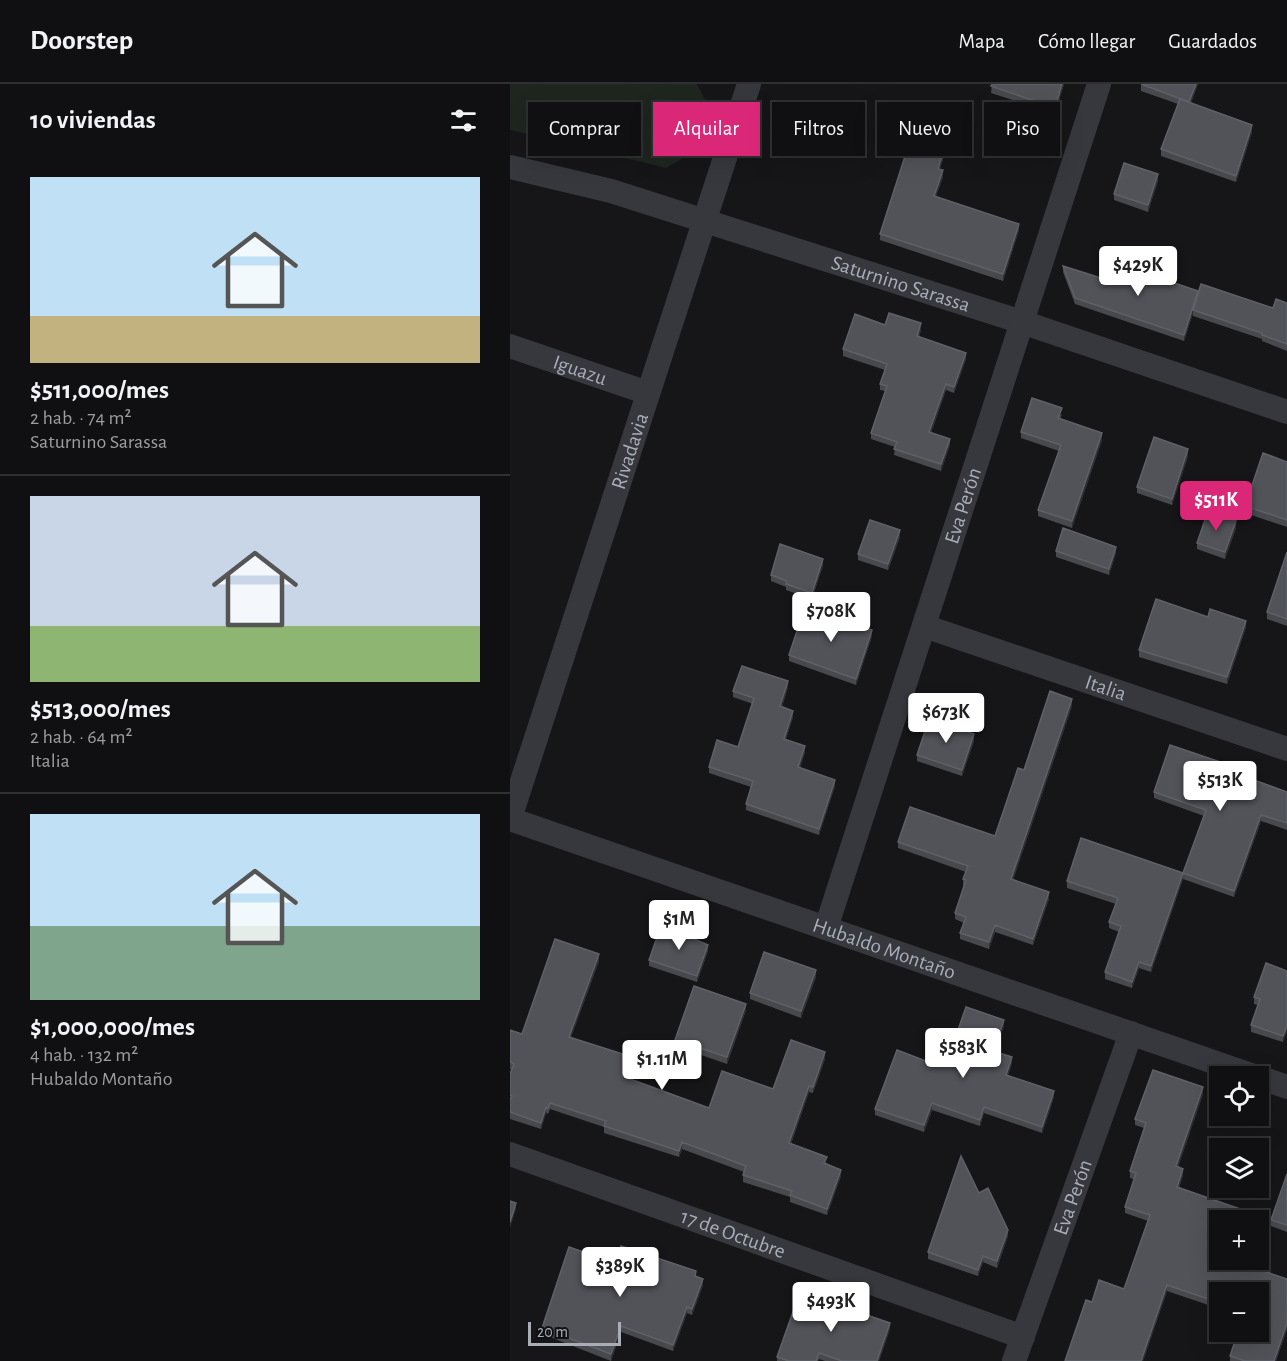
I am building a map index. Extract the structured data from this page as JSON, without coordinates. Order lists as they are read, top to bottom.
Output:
{
  "streets": {
    "street": [
      "Saturnino Sarassa",
      "Iguazu",
      "Rivadavia",
      "Eva Perón",
      "Italia",
      "Hubaldo Montaño",
      "17 de Octubre"
    ]
  },
  "crossings": [
    ["Saturnino Sarassa", "Rivadavia"],
    ["Saturnino Sarassa", "Eva Perón"],
    ["Iguazu", "Rivadavia"],
    ["Rivadavia", "Hubaldo Montaño"],
    ["Eva Perón", "Italia"],
    ["Eva Perón", "Hubaldo Montaño"],
    ["Eva Perón", "17 de Octubre"]
  ],
  "scale_bar": "20 m",
  "page": {
    "header": "Doorstep",
    "nav": ["Mapa", "Cómo llegar", "Guardados"],
    "heading": "10 viviendas",
    "chip": [
      "Comprar",
      "Alquilar",
      "Filtros",
      "Nuevo",
      "Piso"
    ],
    "list": [
      {
        "name": "$511,000/mes",
        "note": "2 hab. · 74 m² · Saturnino Sarassa"
      },
      {
        "name": "$513,000/mes",
        "note": "2 hab. · 64 m² · Italia"
      },
      {
        "name": "$1,000,000/mes",
        "note": "4 hab. · 132 m² · Hubaldo Montaño"
      }
    ],
    "price": [
      "$429K",
      "$511K",
      "$708K",
      "$673K",
      "$513K",
      "$1M",
      "$583K",
      "$1.11M",
      "$389K",
      "$493K"
    ],
    "map_buttons": ["+", "−"],
    "scale": "20 m"
  }
}
